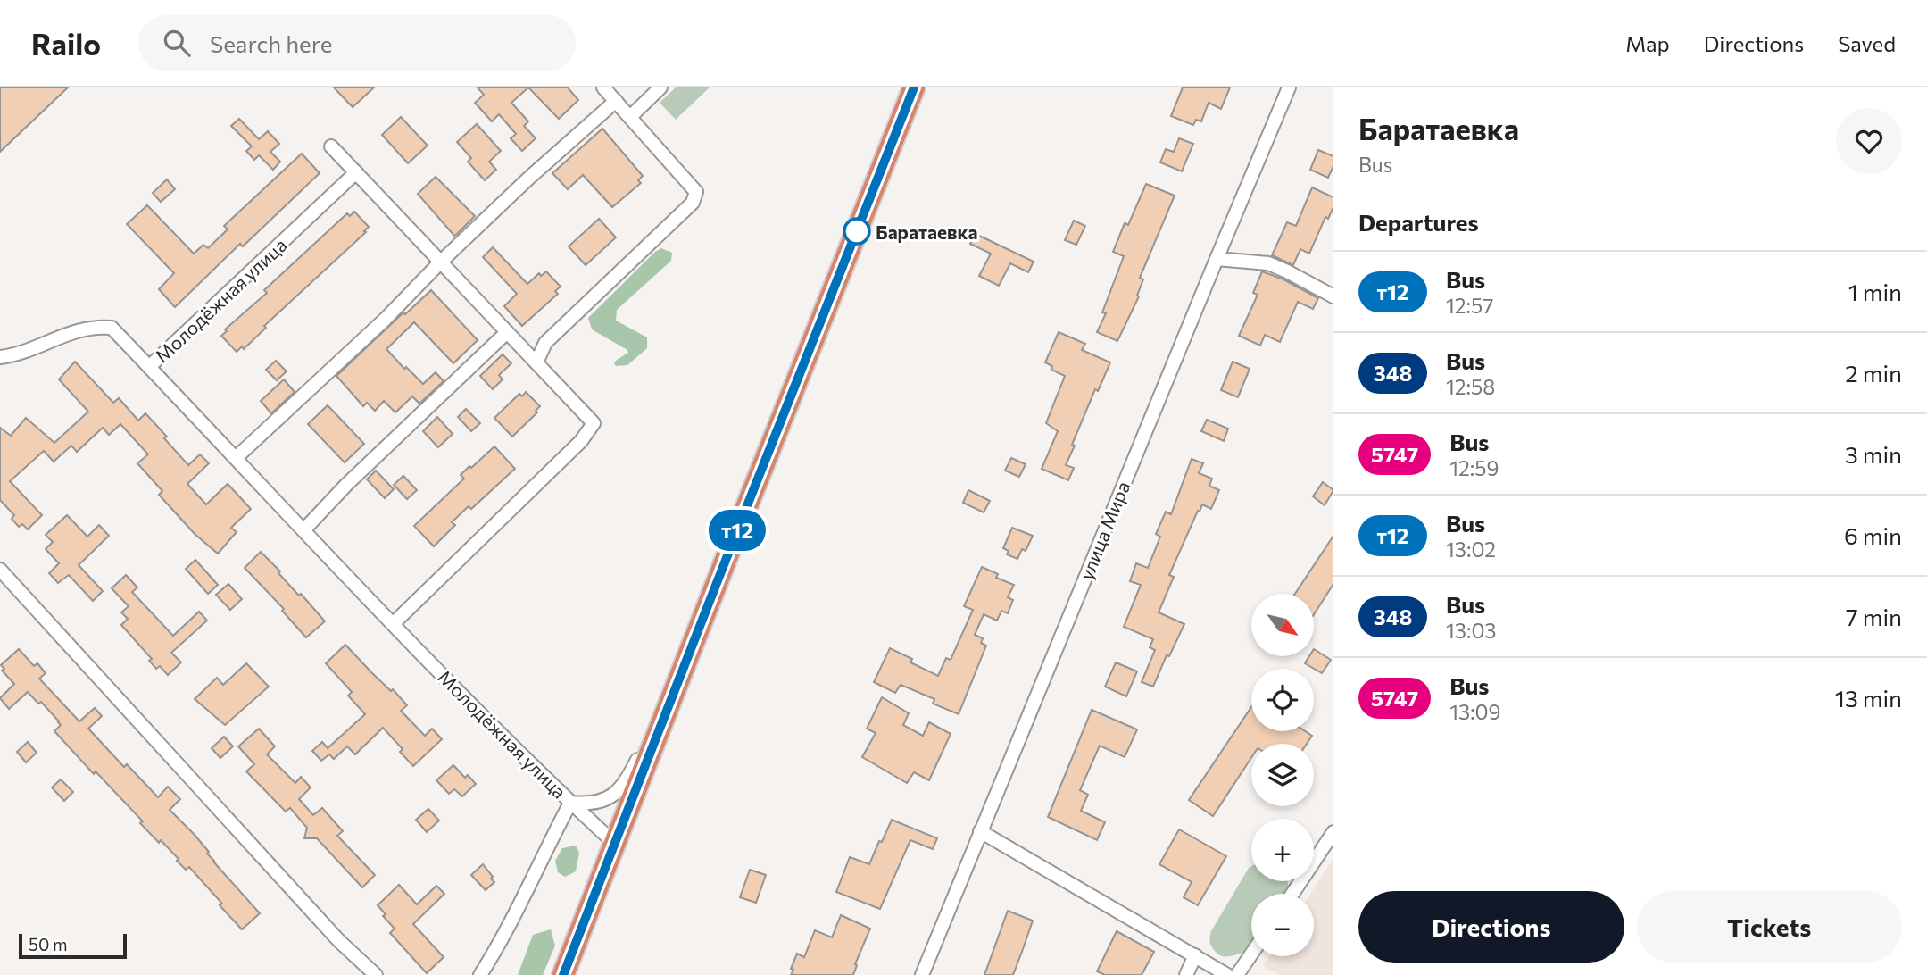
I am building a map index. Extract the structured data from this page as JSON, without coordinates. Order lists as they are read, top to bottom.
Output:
{
  "streets": {
    "street": ["Молодёжная улица", "улица Мира"]
  },
  "places": ["Баратаевка"],
  "lines": ["bus line т12"],
  "scale_bar": "50 m",
  "north": "bottom right",
  "page": {
    "header": "Railo",
    "search": "Search here",
    "nav": ["Map", "Directions", "Saved"],
    "on_map": "т12",
    "heading": [
      ["Баратаевка", "Bus"],
      "Departures"
    ],
    "list": [
      {
        "mark": "т12",
        "name": "Bus",
        "note": "12:57",
        "value": "1 min"
      },
      {
        "mark": "348",
        "name": "Bus",
        "note": "12:58",
        "value": "2 min"
      },
      {
        "mark": "5747",
        "name": "Bus",
        "note": "12:59",
        "value": "3 min"
      },
      {
        "mark": "т12",
        "name": "Bus",
        "note": "13:02",
        "value": "6 min"
      },
      {
        "mark": "348",
        "name": "Bus",
        "note": "13:03",
        "value": "7 min"
      },
      {
        "mark": "5747",
        "name": "Bus",
        "note": "13:09",
        "value": "13 min"
      }
    ],
    "map_buttons": ["+", "−"],
    "buttons": ["Directions", "Tickets"],
    "scale": "50 m"
  }
}
